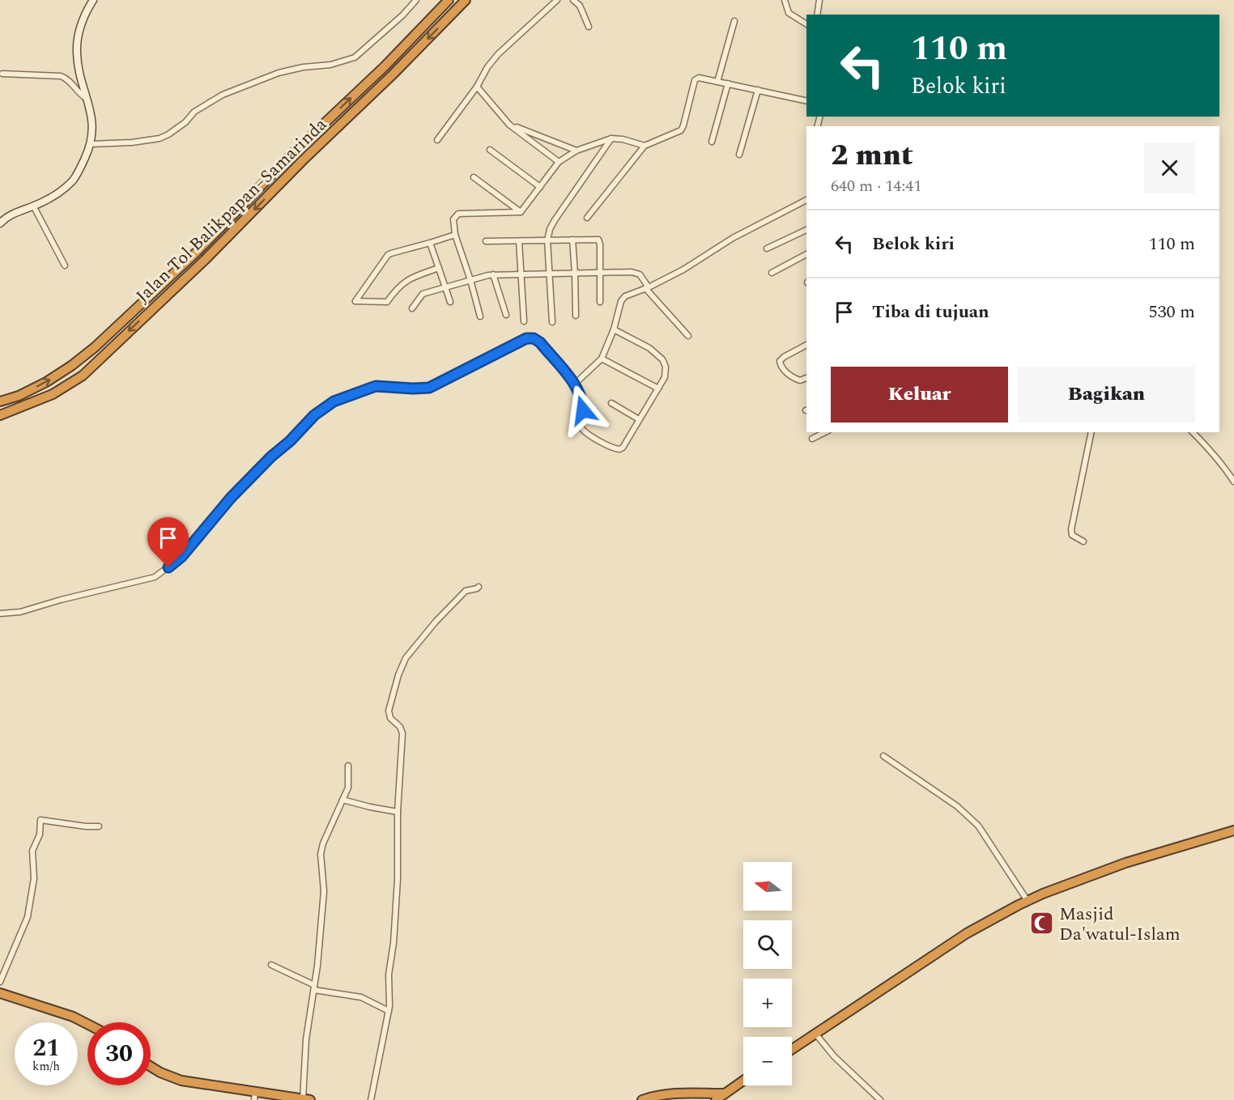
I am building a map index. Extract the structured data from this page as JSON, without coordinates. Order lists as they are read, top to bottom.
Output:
{
  "streets": {
    "highway": ["Jalan Tol Balikpapan–Samarinda"]
  },
  "places": {
    "mosque": ["Masjid Da'watul-Islam"]
  },
  "north": "left",
  "page": {
    "turn": ["110 m", "Belok kiri"],
    "heading": ["2 mnt", "640 m · 14:41"],
    "list": [
      {
        "name": "Belok kiri",
        "value": "110 m"
      },
      {
        "name": "Tiba di tujuan",
        "value": "530 m"
      }
    ],
    "buttons": ["Keluar", "Bagikan"],
    "map_buttons": ["+", "−"],
    "speed": "21 km/h",
    "limit": "30"
  }
}
